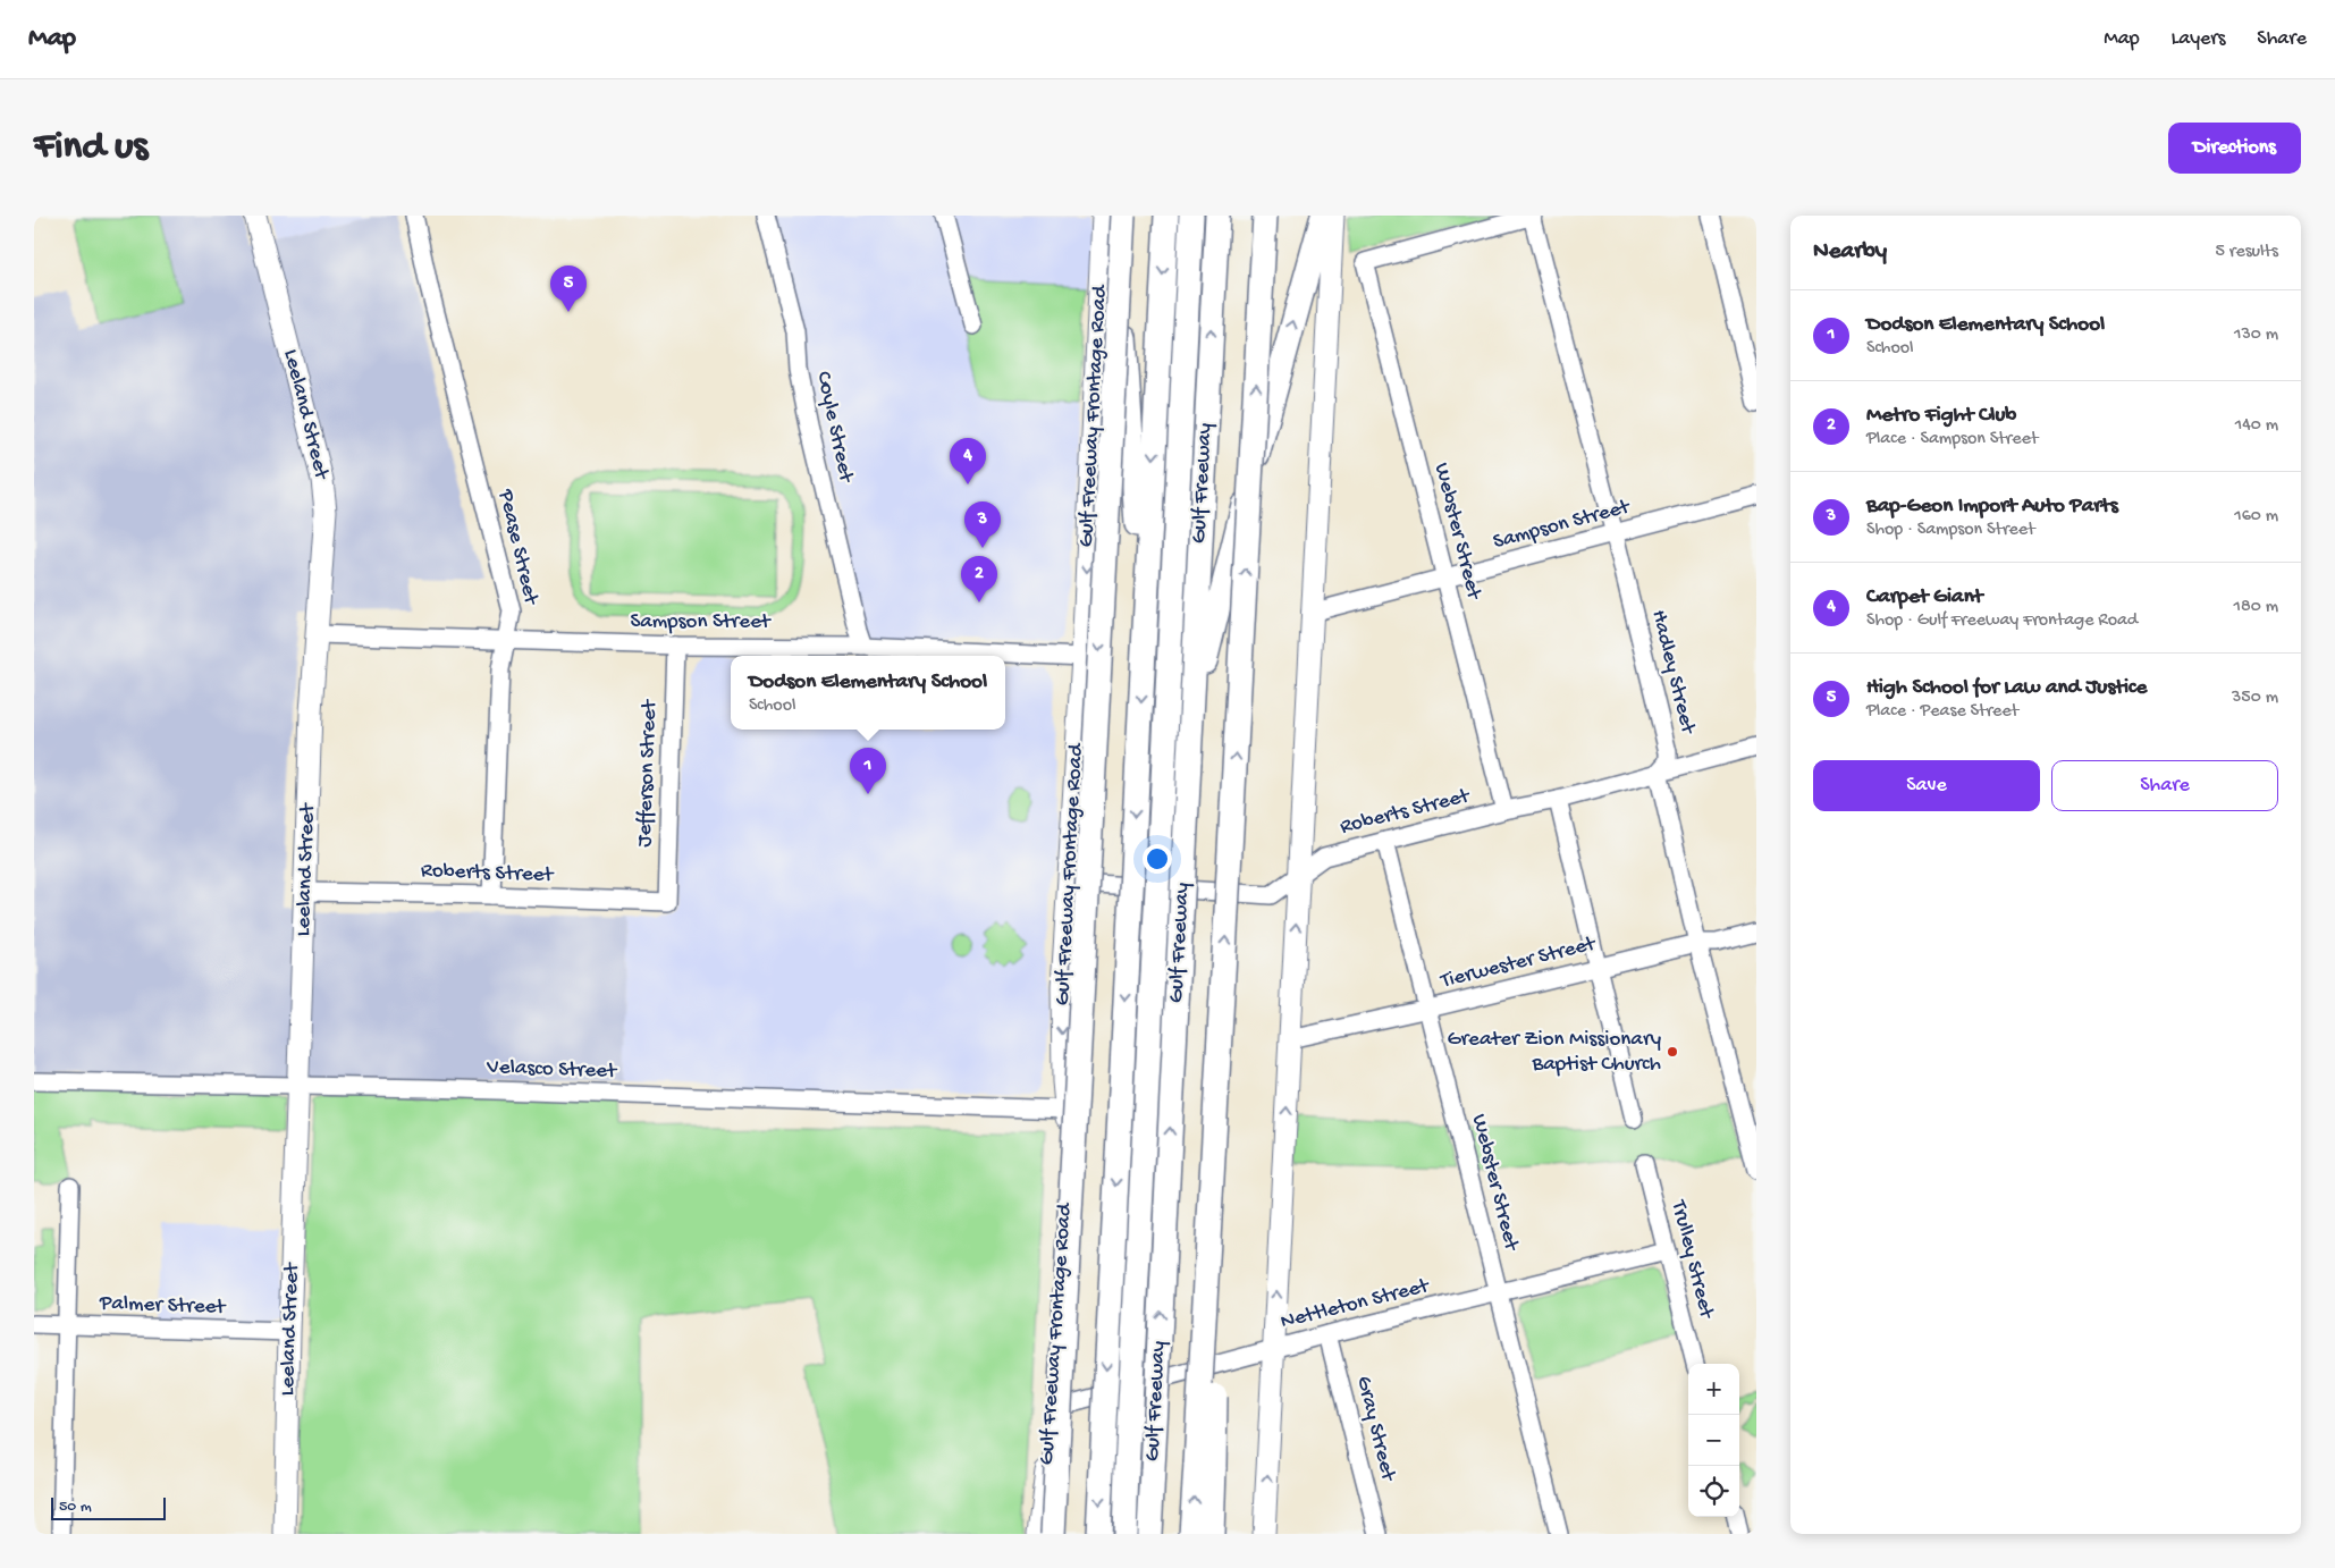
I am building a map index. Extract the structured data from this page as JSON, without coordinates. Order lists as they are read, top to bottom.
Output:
{
  "streets": {
    "highway": ["Gulf Freeway"],
    "main road": ["Leeland Street", "Gulf Freeway Frontage Road"],
    "street": [
      "Coyle Street",
      "Sampson Street",
      "Webster Street",
      "Pease Street",
      "Hadley Street",
      "Jefferson Street",
      "Roberts Street",
      "Tierwester Street",
      "Velasco Street",
      "Trulley Street",
      "Nettleton Street",
      "Palmer Street",
      "Gray Street"
    ]
  },
  "crossings": [
    ["Leeland Street", "Sampson Street"],
    ["Leeland Street", "Roberts Street"],
    ["Leeland Street", "Velasco Street"],
    ["Leeland Street", "Palmer Street"],
    ["Gulf Freeway Frontage Road", "Sampson Street"],
    ["Gulf Freeway Frontage Road", "Roberts Street"],
    ["Gulf Freeway Frontage Road", "Velasco Street"],
    ["Gulf Freeway Frontage Road", "Nettleton Street"],
    ["Coyle Street", "Sampson Street"],
    ["Sampson Street", "Webster Street"],
    ["Sampson Street", "Pease Street"],
    ["Sampson Street", "Hadley Street"],
    ["Sampson Street", "Jefferson Street"],
    ["Webster Street", "Hadley Street"],
    ["Webster Street", "Roberts Street"],
    ["Webster Street", "Tierwester Street"],
    ["Webster Street", "Nettleton Street"],
    ["Pease Street", "Roberts Street"],
    ["Hadley Street", "Roberts Street"],
    ["Jefferson Street", "Roberts Street"],
    ["Trulley Street", "Nettleton Street"],
    ["Nettleton Street", "Gray Street"]
  ],
  "one_way": ["Gulf Freeway Frontage Road"],
  "places": ["Greater Zion Missionary Baptist Church"],
  "scale_bar": "50 m",
  "page": {
    "header": "Map",
    "nav": ["Map", "Layers", "Share"],
    "buttons": [
      "Directions",
      ["Save", "Share"]
    ],
    "title": "Find us",
    "heading": ["Nearby", "5 results"],
    "pins": [
      "5",
      "4",
      "3",
      "2",
      "1"
    ],
    "list": [
      {
        "mark": "1",
        "name": "Dodson Elementary School",
        "note": "School",
        "value": "130 m"
      },
      {
        "mark": "2",
        "name": "Metro Fight Club",
        "note": "Place · Sampson Street",
        "value": "140 m"
      },
      {
        "mark": "3",
        "name": "Bap-Geon Import Auto Parts",
        "note": "Shop · Sampson Street",
        "value": "160 m"
      },
      {
        "mark": "4",
        "name": "Carpet Giant",
        "note": "Shop · Gulf Freeway Frontage Road",
        "value": "180 m"
      },
      {
        "mark": "5",
        "name": "High School for Law and Justice",
        "note": "Place · Pease Street",
        "value": "350 m"
      }
    ],
    "popup": ["Dodson Elementary School", "School"],
    "map_buttons": ["+", "−"],
    "scale": "50 m"
  }
}
